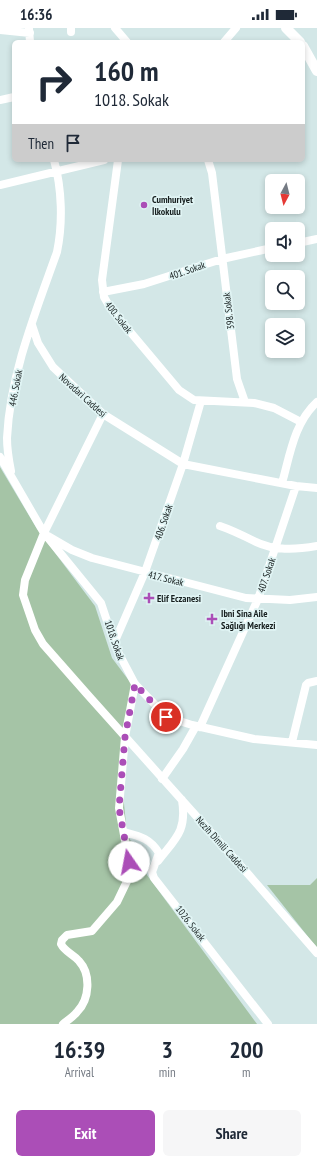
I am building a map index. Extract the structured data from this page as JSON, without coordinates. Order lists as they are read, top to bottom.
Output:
{
  "streets": {
    "street": [
      "401. Sokak",
      "398. Sokak",
      "400. Sokak",
      "446. Sokak",
      "Novadari Caddesi",
      "406. Sokak",
      "407. Sokak",
      "417. Sokak",
      "1018. Sokak",
      "Nezih Dimili Caddesi",
      "1026. Sokak"
    ]
  },
  "crossings": [
    ["401. Sokak", "398. Sokak"],
    ["401. Sokak", "400. Sokak"],
    ["398. Sokak", "400. Sokak"],
    ["400. Sokak", "406. Sokak"],
    ["446. Sokak", "Novadari Caddesi"],
    ["446. Sokak", "1018. Sokak"],
    ["Novadari Caddesi", "406. Sokak"],
    ["Novadari Caddesi", "407. Sokak"],
    ["Novadari Caddesi", "Nezih Dimili Caddesi"],
    ["406. Sokak", "417. Sokak"],
    ["406. Sokak", "1018. Sokak"],
    ["407. Sokak", "417. Sokak"],
    ["407. Sokak", "1018. Sokak"],
    ["407. Sokak", "Nezih Dimili Caddesi"],
    ["417. Sokak", "1018. Sokak"],
    ["417. Sokak", "Nezih Dimili Caddesi"],
    ["1018. Sokak", "Nezih Dimili Caddesi"]
  ],
  "places": {
    "other": ["Cumhuriyet İlkokulu"],
    "health": ["Elif Eczanesi", "Ibni Sina Aile Sağlığı Merkezi"]
  },
  "north": "bottom",
  "page": {
    "status": "16:36",
    "turn": ["160 m", "1018. Sokak"],
    "then": "Then",
    "eta": [
      "16:39",
      "Arrival",
      "3",
      "min",
      "200",
      "m"
    ],
    "buttons": ["Exit", "Share"]
  }
}
